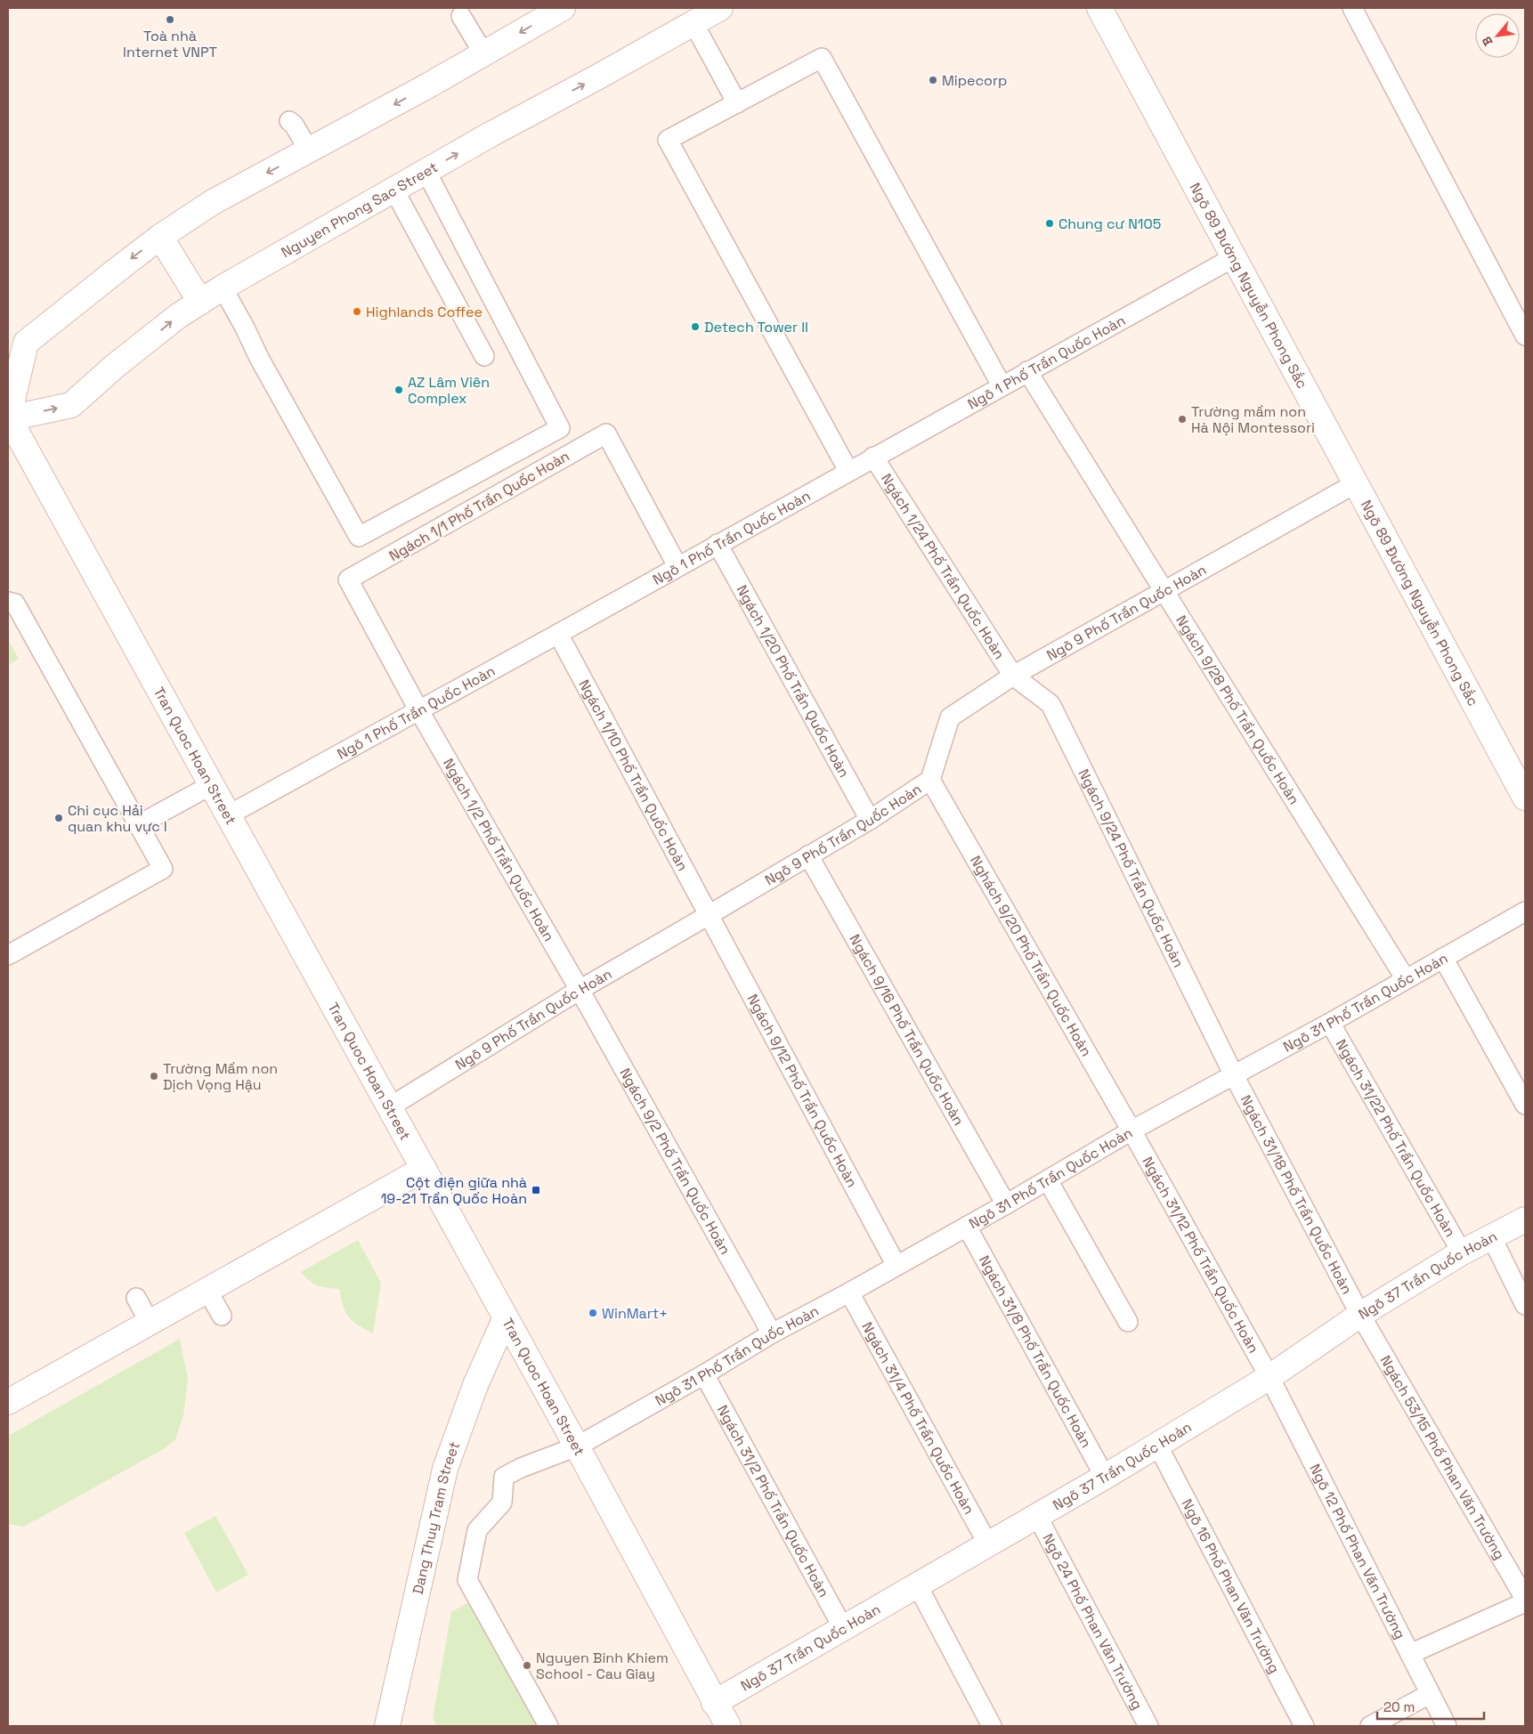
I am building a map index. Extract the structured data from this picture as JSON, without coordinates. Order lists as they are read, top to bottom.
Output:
{
  "streets": {
    "street": [
      "Nguyen Phong Sac Street",
      "Ngõ 89 Đường Nguyễn Phong Sắc",
      "Tran Quoc Hoan Street",
      "Ngõ 37 Trần Quốc Hoàn",
      "Dang Thuy Tram Street"
    ],
    "lane": [
      "Ngõ 1 Phố Trần Quốc Hoàn",
      "Ngách 1/1 Phố Trần Quốc Hoàn",
      "Ngách 1/24 Phố Trần Quốc Hoàn",
      "Ngõ 9 Phố Trần Quốc Hoàn",
      "Ngách 1/20 Phố Trần Quốc Hoàn",
      "Ngách 9/28 Phố Trần Quốc Hoàn",
      "Ngách 1/10 Phố Trần Quốc Hoàn",
      "Ngách 1/2 Phố Trần Quốc Hoàn",
      "Ngách 9/24 Phố Trần Quốc Hoàn",
      "Nghách 9/20 Phố Trần Quốc Hoàn",
      "Ngõ 31 Phố Trần Quốc Hoàn",
      "Ngách 9/16 Phố Trần Quốc Hoàn",
      "Ngách 9/12 Phố Trần Quốc Hoàn",
      "Ngách 31/22 Phố Trần Quốc Hoàn",
      "Ngách 9/2 Phố Trần Quốc Hoàn",
      "Ngách 31/18 Phố Trần Quốc Hoàn",
      "Ngách 31/12 Phố Trần Quốc Hoàn",
      "Ngách 31/8 Phố Trần Quốc Hoàn",
      "Ngách 31/4 Phố Trần Quốc Hoàn",
      "Ngách 53/15 Phố Phan Văn Trường",
      "Ngách 31/2 Phố Trần Quốc Hoàn",
      "Ngõ 12 Phố Phan Văn Trường",
      "Ngõ 16 Phố Phan Văn Trường",
      "Ngõ 24 Phố Phan Văn Trường"
    ]
  },
  "crossings": [
    ["Nguyen Phong Sac Street", "Tran Quoc Hoan Street"],
    ["Ngõ 89 Đường Nguyễn Phong Sắc", "Ngõ 1 Phố Trần Quốc Hoàn"],
    ["Ngõ 89 Đường Nguyễn Phong Sắc", "Ngõ 9 Phố Trần Quốc Hoàn"],
    ["Ngõ 1 Phố Trần Quốc Hoàn", "Ngách 1/1 Phố Trần Quốc Hoàn"],
    ["Ngõ 1 Phố Trần Quốc Hoàn", "Ngách 1/24 Phố Trần Quốc Hoàn"],
    ["Ngõ 1 Phố Trần Quốc Hoàn", "Ngách 1/20 Phố Trần Quốc Hoàn"],
    ["Ngõ 1 Phố Trần Quốc Hoàn", "Ngách 9/28 Phố Trần Quốc Hoàn"],
    ["Ngõ 1 Phố Trần Quốc Hoàn", "Tran Quoc Hoan Street"],
    ["Ngõ 1 Phố Trần Quốc Hoàn", "Ngách 1/10 Phố Trần Quốc Hoàn"],
    ["Ngõ 1 Phố Trần Quốc Hoàn", "Ngách 1/2 Phố Trần Quốc Hoàn"],
    ["Ngách 1/1 Phố Trần Quốc Hoàn", "Ngách 1/2 Phố Trần Quốc Hoàn"],
    ["Ngách 1/24 Phố Trần Quốc Hoàn", "Ngõ 9 Phố Trần Quốc Hoàn"],
    ["Ngách 1/24 Phố Trần Quốc Hoàn", "Ngách 9/24 Phố Trần Quốc Hoàn"],
    ["Ngõ 9 Phố Trần Quốc Hoàn", "Ngách 1/20 Phố Trần Quốc Hoàn"],
    ["Ngõ 9 Phố Trần Quốc Hoàn", "Ngách 9/28 Phố Trần Quốc Hoàn"],
    ["Ngõ 9 Phố Trần Quốc Hoàn", "Tran Quoc Hoan Street"],
    ["Ngõ 9 Phố Trần Quốc Hoàn", "Ngách 1/10 Phố Trần Quốc Hoàn"],
    ["Ngõ 9 Phố Trần Quốc Hoàn", "Ngách 1/2 Phố Trần Quốc Hoàn"],
    ["Ngõ 9 Phố Trần Quốc Hoàn", "Ngách 9/24 Phố Trần Quốc Hoàn"],
    ["Ngõ 9 Phố Trần Quốc Hoàn", "Nghách 9/20 Phố Trần Quốc Hoàn"],
    ["Ngõ 9 Phố Trần Quốc Hoàn", "Ngách 9/16 Phố Trần Quốc Hoàn"],
    ["Ngõ 9 Phố Trần Quốc Hoàn", "Ngách 9/12 Phố Trần Quốc Hoàn"],
    ["Ngõ 9 Phố Trần Quốc Hoàn", "Ngách 9/2 Phố Trần Quốc Hoàn"],
    ["Ngách 9/28 Phố Trần Quốc Hoàn", "Ngõ 31 Phố Trần Quốc Hoàn"],
    ["Tran Quoc Hoan Street", "Ngõ 31 Phố Trần Quốc Hoàn"],
    ["Tran Quoc Hoan Street", "Ngõ 37 Trần Quốc Hoàn"],
    ["Tran Quoc Hoan Street", "Dang Thuy Tram Street"],
    ["Ngách 1/10 Phố Trần Quốc Hoàn", "Ngách 9/12 Phố Trần Quốc Hoàn"],
    ["Ngách 1/2 Phố Trần Quốc Hoàn", "Ngách 9/2 Phố Trần Quốc Hoàn"],
    ["Ngách 9/24 Phố Trần Quốc Hoàn", "Ngõ 31 Phố Trần Quốc Hoàn"],
    ["Ngách 9/24 Phố Trần Quốc Hoàn", "Ngách 31/18 Phố Trần Quốc Hoàn"],
    ["Nghách 9/20 Phố Trần Quốc Hoàn", "Ngõ 31 Phố Trần Quốc Hoàn"],
    ["Nghách 9/20 Phố Trần Quốc Hoàn", "Ngách 31/12 Phố Trần Quốc Hoàn"],
    ["Ngõ 31 Phố Trần Quốc Hoàn", "Ngách 9/16 Phố Trần Quốc Hoàn"],
    ["Ngõ 31 Phố Trần Quốc Hoàn", "Ngách 9/12 Phố Trần Quốc Hoàn"],
    ["Ngõ 31 Phố Trần Quốc Hoàn", "Ngách 31/22 Phố Trần Quốc Hoàn"],
    ["Ngõ 31 Phố Trần Quốc Hoàn", "Ngách 9/2 Phố Trần Quốc Hoàn"],
    ["Ngõ 31 Phố Trần Quốc Hoàn", "Ngách 31/18 Phố Trần Quốc Hoàn"],
    ["Ngõ 31 Phố Trần Quốc Hoàn", "Ngách 31/12 Phố Trần Quốc Hoàn"],
    ["Ngõ 31 Phố Trần Quốc Hoàn", "Ngách 31/8 Phố Trần Quốc Hoàn"],
    ["Ngõ 31 Phố Trần Quốc Hoàn", "Ngách 31/4 Phố Trần Quốc Hoàn"],
    ["Ngõ 31 Phố Trần Quốc Hoàn", "Ngách 31/2 Phố Trần Quốc Hoàn"],
    ["Ngách 31/22 Phố Trần Quốc Hoàn", "Ngõ 37 Trần Quốc Hoàn"],
    ["Ngách 31/18 Phố Trần Quốc Hoàn", "Ngõ 37 Trần Quốc Hoàn"],
    ["Ngách 31/18 Phố Trần Quốc Hoàn", "Ngách 53/15 Phố Phan Văn Trường"],
    ["Ngách 31/12 Phố Trần Quốc Hoàn", "Ngõ 37 Trần Quốc Hoàn"],
    ["Ngách 31/12 Phố Trần Quốc Hoàn", "Ngõ 12 Phố Phan Văn Trường"],
    ["Ngõ 37 Trần Quốc Hoàn", "Ngách 31/8 Phố Trần Quốc Hoàn"],
    ["Ngõ 37 Trần Quốc Hoàn", "Ngách 31/4 Phố Trần Quốc Hoàn"],
    ["Ngõ 37 Trần Quốc Hoàn", "Ngách 53/15 Phố Phan Văn Trường"],
    ["Ngõ 37 Trần Quốc Hoàn", "Ngách 31/2 Phố Trần Quốc Hoàn"],
    ["Ngõ 37 Trần Quốc Hoàn", "Ngõ 12 Phố Phan Văn Trường"],
    ["Ngõ 37 Trần Quốc Hoàn", "Ngõ 16 Phố Phan Văn Trường"],
    ["Ngõ 37 Trần Quốc Hoàn", "Ngõ 24 Phố Phan Văn Trường"]
  ],
  "places": {
    "other": [
      "Toà nhà Internet VNPT",
      "Mipecorp",
      "Chung cư N105",
      "Highlands Coffee",
      "Detech Tower II",
      "AZ Lâm Viên Complex",
      "Trường mầm non Hà Nội Montessori",
      "Chi cục Hải quan khu vực I",
      "Trường Mầm non Dịch Vọng Hậu",
      "WinMart+",
      "Nguyen Binh Khiem School - Cau Giay"
    ],
    "transit": ["Cột điện giữa nhà 19-21 Trần Quốc Hoàn"]
  },
  "scale_bar": "20 m",
  "north": "bottom left"
}
